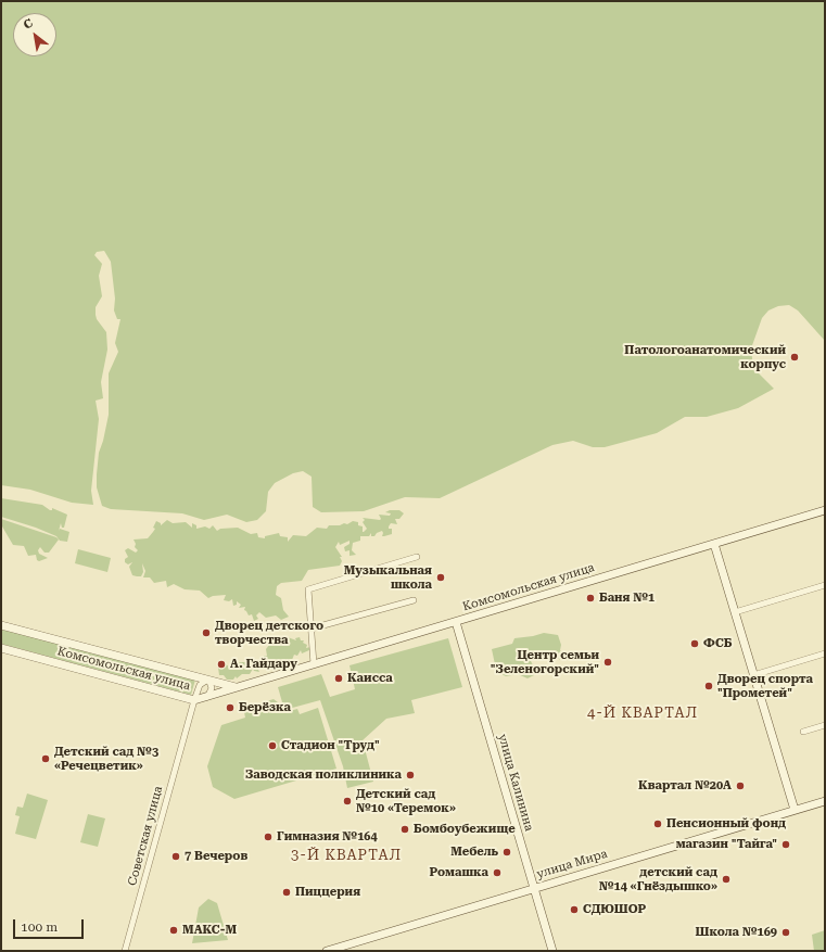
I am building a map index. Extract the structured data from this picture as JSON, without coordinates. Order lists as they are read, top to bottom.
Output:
{
  "streets": {
    "street": [
      "Комсомольская улица",
      "улица Калинина",
      "Советская улица",
      "улица Мира"
    ]
  },
  "crossings": [
    ["Комсомольская улица", "улица Калинина"],
    ["Комсомольская улица", "Советская улица"],
    ["улица Калинина", "улица Мира"]
  ],
  "districts": ["4-Й КВАРТАЛ", "3-Й КВАРТАЛ"],
  "places": [
    "Патологоанатомический корпус",
    "Музыкальная школа",
    "Баня №1",
    "Дворец детского творчества",
    "ФСБ",
    "Центр семьи \"Зеленогорский\"",
    "А. Гайдару",
    "Каисса",
    "Дворец спорта \"Прометей\"",
    "Берёзка",
    "Стадион \"Труд\"",
    "Детский сад №3 «Речецветик»",
    "Заводская поликлиника",
    "Квартал №20А",
    "Детский сад №10 «Теремок»",
    "Пенсионный фонд",
    "Бомбоубежище",
    "Гимназия №164",
    "магазин \"Тайга\"",
    "Мебель",
    "7 Вечеров",
    "Ромашка",
    "детский сад №14 «Гнёздышко»",
    "Пиццерия",
    "СДЮШОР",
    "МАКС-М",
    "Школа №169"
  ],
  "scale_bar": "100 m",
  "north": "top left"
}
